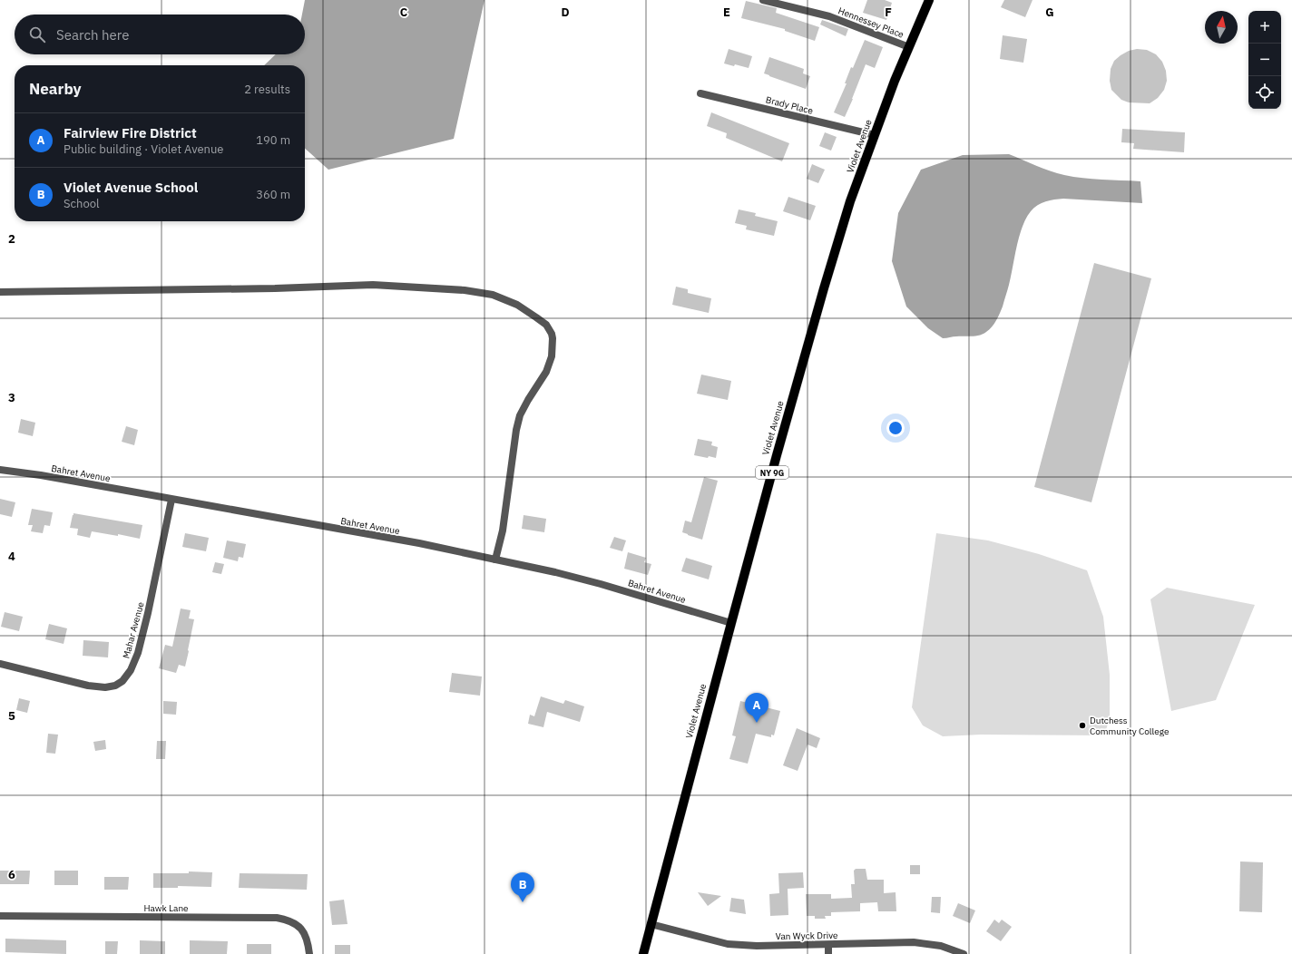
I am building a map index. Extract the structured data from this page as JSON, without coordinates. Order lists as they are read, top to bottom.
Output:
{
  "streets": {
    "main road": ["Violet Avenue", "NY 9G"],
    "street": [
      "Hennessey Place",
      "Brady Place",
      "Bahret Avenue",
      "Mahar Avenue",
      "Hawk Lane",
      "Van Wyck Drive"
    ]
  },
  "crossings": [
    ["Hennessey Place", "Violet Avenue"],
    ["Brady Place", "Violet Avenue"],
    ["Violet Avenue", "Bahret Avenue"],
    ["Violet Avenue", "Van Wyck Drive"],
    ["Bahret Avenue", "Mahar Avenue"]
  ],
  "places": ["Dutchess Community College"],
  "north": "top",
  "page": {
    "map_buttons": ["+", "−"],
    "search": "Search here",
    "heading": ["Nearby", "2 results"],
    "list": [
      {
        "mark": "A",
        "name": "Fairview Fire District",
        "note": "Public building · Violet Avenue",
        "value": "190 m"
      },
      {
        "mark": "B",
        "name": "Violet Avenue School",
        "note": "School",
        "value": "360 m"
      }
    ],
    "pins": ["A", "B"]
  },
  "grid": {
    "columns": [
      "C",
      "D",
      "E",
      "F",
      "G"
    ],
    "rows": [
      "2",
      "3",
      "4",
      "5",
      "6"
    ]
  }
}
